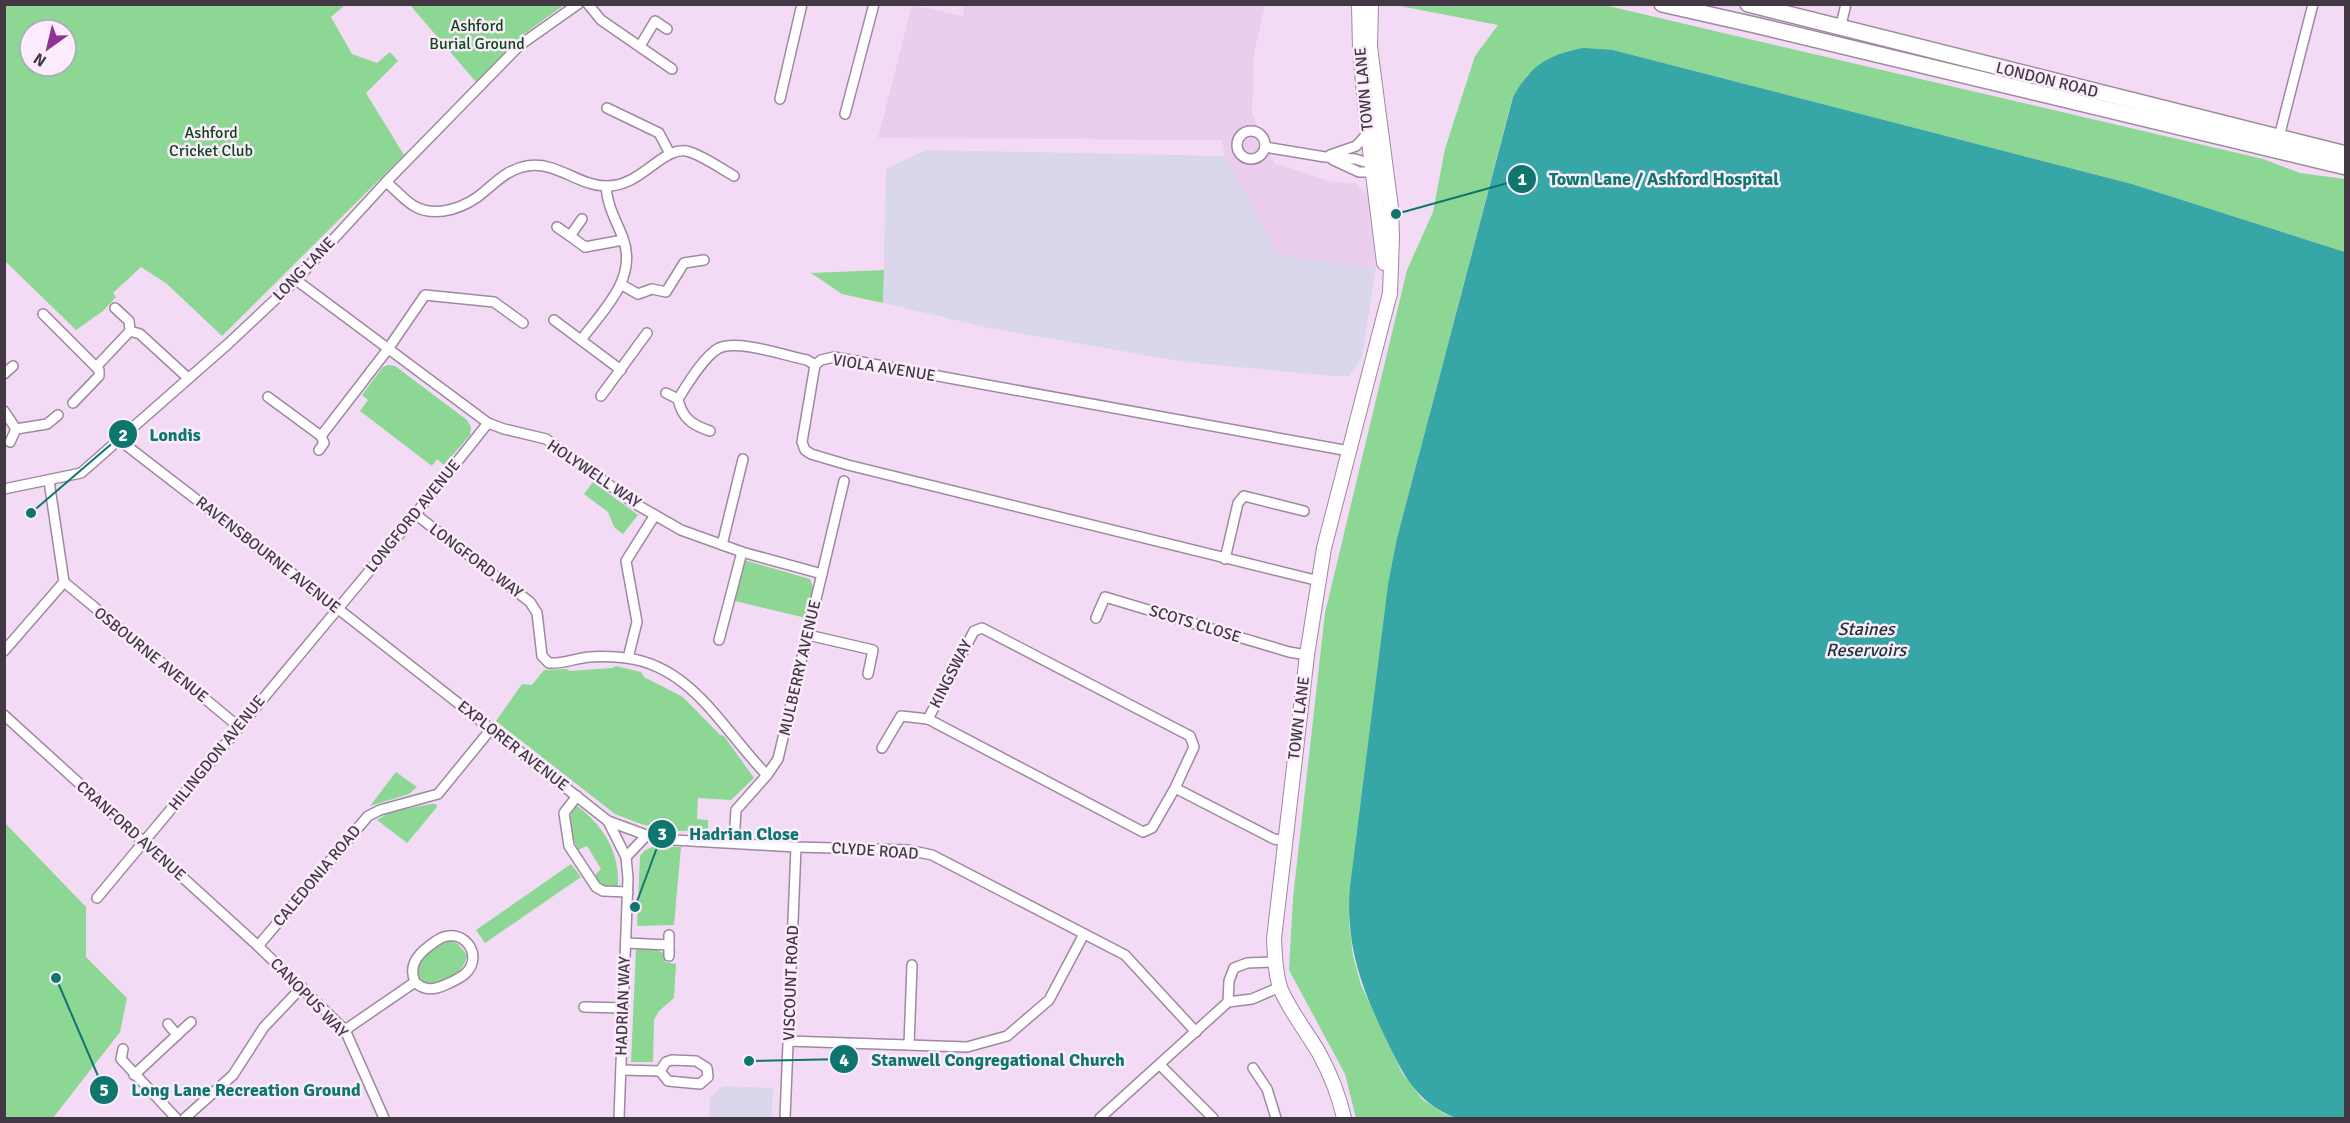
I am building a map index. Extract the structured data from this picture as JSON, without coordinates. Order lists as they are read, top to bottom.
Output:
{
  "streets": {
    "highway": ["LONDON ROAD"],
    "main road": ["TOWN LANE"],
    "street": [
      "LONG LANE",
      "VIOLA AVENUE",
      "HOLYWELL WAY",
      "LONGFORD AVENUE",
      "RAVENSBOURNE AVENUE",
      "LONGFORD WAY",
      "SCOTS CLOSE",
      "OSBOURNE AVENUE",
      "MULBERRY AVENUE",
      "KINGSWAY",
      "EXPLORER AVENUE",
      "HILINGDON AVENUE",
      "CRANFORD AVENUE",
      "CLYDE ROAD",
      "CALEDONIA ROAD",
      "VISCOUNT ROAD",
      "CANOPUS WAY",
      "HADRIAN WAY"
    ]
  },
  "crossings": [
    ["TOWN LANE", "VIOLA AVENUE"],
    ["TOWN LANE", "SCOTS CLOSE"],
    ["LONG LANE", "HOLYWELL WAY"],
    ["LONG LANE", "RAVENSBOURNE AVENUE"],
    ["HOLYWELL WAY", "LONGFORD AVENUE"],
    ["HOLYWELL WAY", "MULBERRY AVENUE"],
    ["LONGFORD AVENUE", "RAVENSBOURNE AVENUE"],
    ["LONGFORD AVENUE", "LONGFORD WAY"],
    ["LONGFORD AVENUE", "HILINGDON AVENUE"],
    ["RAVENSBOURNE AVENUE", "EXPLORER AVENUE"],
    ["RAVENSBOURNE AVENUE", "HILINGDON AVENUE"],
    ["LONGFORD WAY", "MULBERRY AVENUE"],
    ["OSBOURNE AVENUE", "HILINGDON AVENUE"],
    ["MULBERRY AVENUE", "CLYDE ROAD"],
    ["EXPLORER AVENUE", "CLYDE ROAD"],
    ["EXPLORER AVENUE", "CALEDONIA ROAD"],
    ["EXPLORER AVENUE", "HADRIAN WAY"],
    ["HILINGDON AVENUE", "CRANFORD AVENUE"],
    ["CRANFORD AVENUE", "CALEDONIA ROAD"],
    ["CRANFORD AVENUE", "CANOPUS WAY"],
    ["CLYDE ROAD", "VISCOUNT ROAD"],
    ["CLYDE ROAD", "HADRIAN WAY"],
    ["CALEDONIA ROAD", "CANOPUS WAY"]
  ],
  "water": ["Staines Reservoirs"],
  "parks": ["Ashford Burial Ground", "Ashford Cricket Club"],
  "places": [
    "Town Lane / Ashford Hospital",
    "Londis",
    "Hadrian Close",
    "Long Lane Recreation Ground",
    "Stanwell Congregational Church"
  ],
  "north": "bottom left"
}
